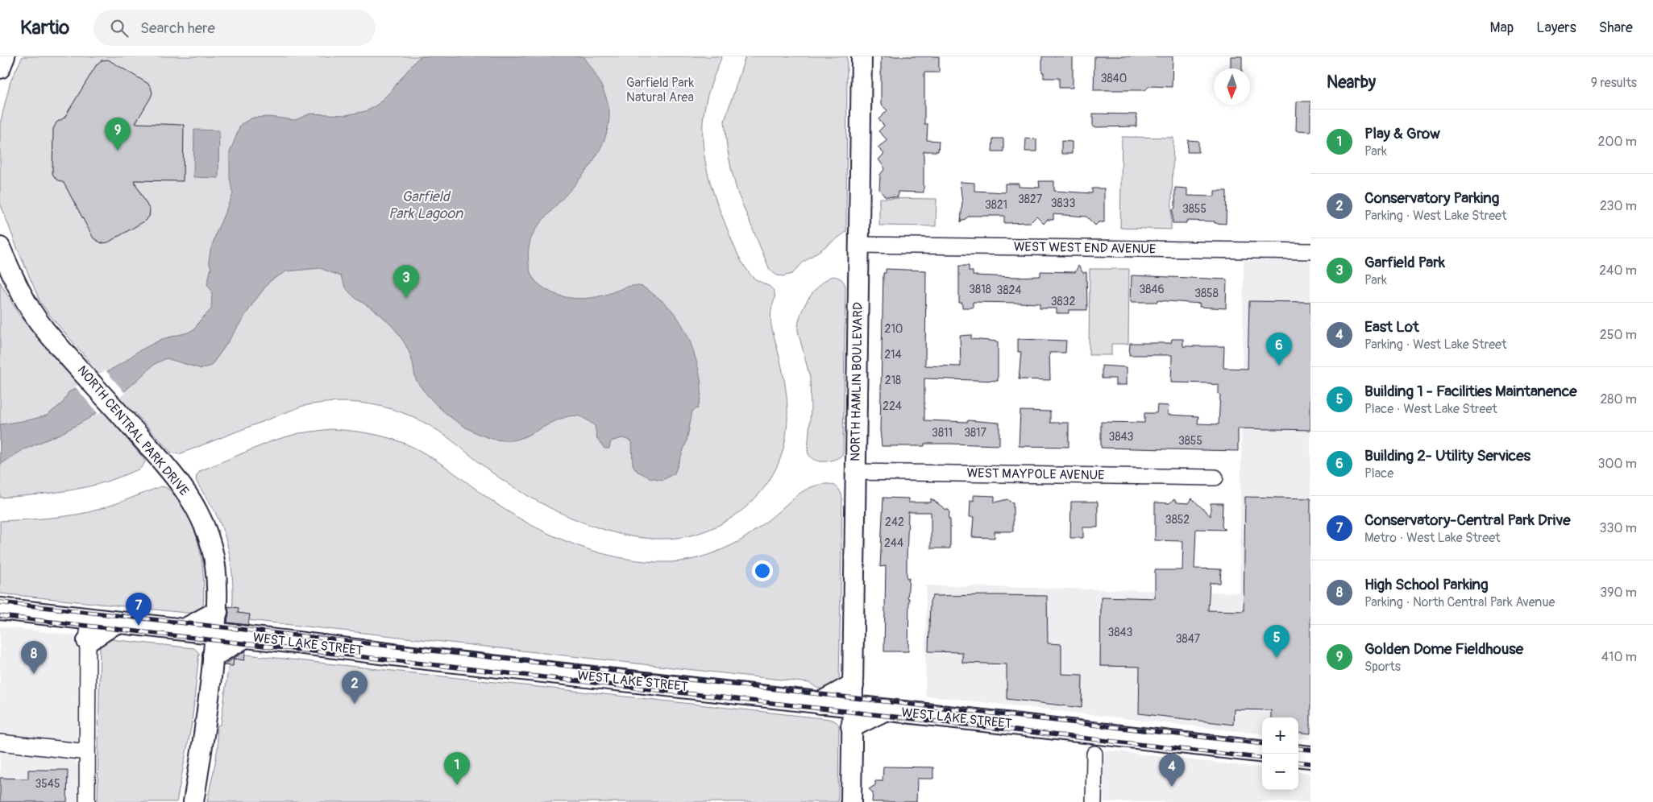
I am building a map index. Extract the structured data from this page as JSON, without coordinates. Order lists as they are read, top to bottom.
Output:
{
  "streets": {
    "main road": ["WEST LAKE STREET"],
    "street": [
      "WEST WEST END AVENUE",
      "NORTH HAMLIN BOULEVARD",
      "NORTH CENTRAL PARK DRIVE",
      "WEST MAYPOLE AVENUE"
    ]
  },
  "crossings": [
    ["WEST WEST END AVENUE", "NORTH HAMLIN BOULEVARD"],
    ["NORTH HAMLIN BOULEVARD", "WEST MAYPOLE AVENUE"],
    ["NORTH HAMLIN BOULEVARD", "WEST LAKE STREET"],
    ["NORTH CENTRAL PARK DRIVE", "WEST LAKE STREET"]
  ],
  "water": ["Garfield Park Lagoon"],
  "parks": ["Garfield Park Natural Area"],
  "house_numbers": [
    "3840",
    "3827",
    "3833",
    "3821",
    "3855",
    "3818",
    "3846",
    "3824",
    "3858",
    "3832",
    "210",
    "214",
    "218",
    "224",
    "3811",
    "3817",
    "3843",
    "3855",
    "3852",
    "242",
    "244",
    "3843",
    "3847",
    "3545"
  ],
  "north": "bottom",
  "page": {
    "header": "Kartio",
    "search": "Search here",
    "nav": ["Map", "Layers", "Share"],
    "heading": ["Nearby", "9 results"],
    "list": [
      {
        "mark": "1",
        "name": "Play & Grow",
        "note": "Park",
        "value": "200 m"
      },
      {
        "mark": "2",
        "name": "Conservatory Parking",
        "note": "Parking · West Lake Street",
        "value": "230 m"
      },
      {
        "mark": "3",
        "name": "Garfield Park",
        "note": "Park",
        "value": "240 m"
      },
      {
        "mark": "4",
        "name": "East Lot",
        "note": "Parking · West Lake Street",
        "value": "250 m"
      },
      {
        "mark": "5",
        "name": "Building 1 - Facilities Maintanence",
        "note": "Place · West Lake Street",
        "value": "280 m"
      },
      {
        "mark": "6",
        "name": "Building 2- Utility Services",
        "note": "Place",
        "value": "300 m"
      },
      {
        "mark": "7",
        "name": "Conservatory-Central Park Drive",
        "note": "Metro · West Lake Street",
        "value": "330 m"
      },
      {
        "mark": "8",
        "name": "High School Parking",
        "note": "Parking · North Central Park Avenue",
        "value": "390 m"
      },
      {
        "mark": "9",
        "name": "Golden Dome Fieldhouse",
        "note": "Sports",
        "value": "410 m"
      }
    ],
    "pins": [
      "9",
      "3",
      "6",
      "7",
      "5",
      "8",
      "2",
      "1",
      "4"
    ],
    "map_buttons": ["+", "−"]
  }
}
